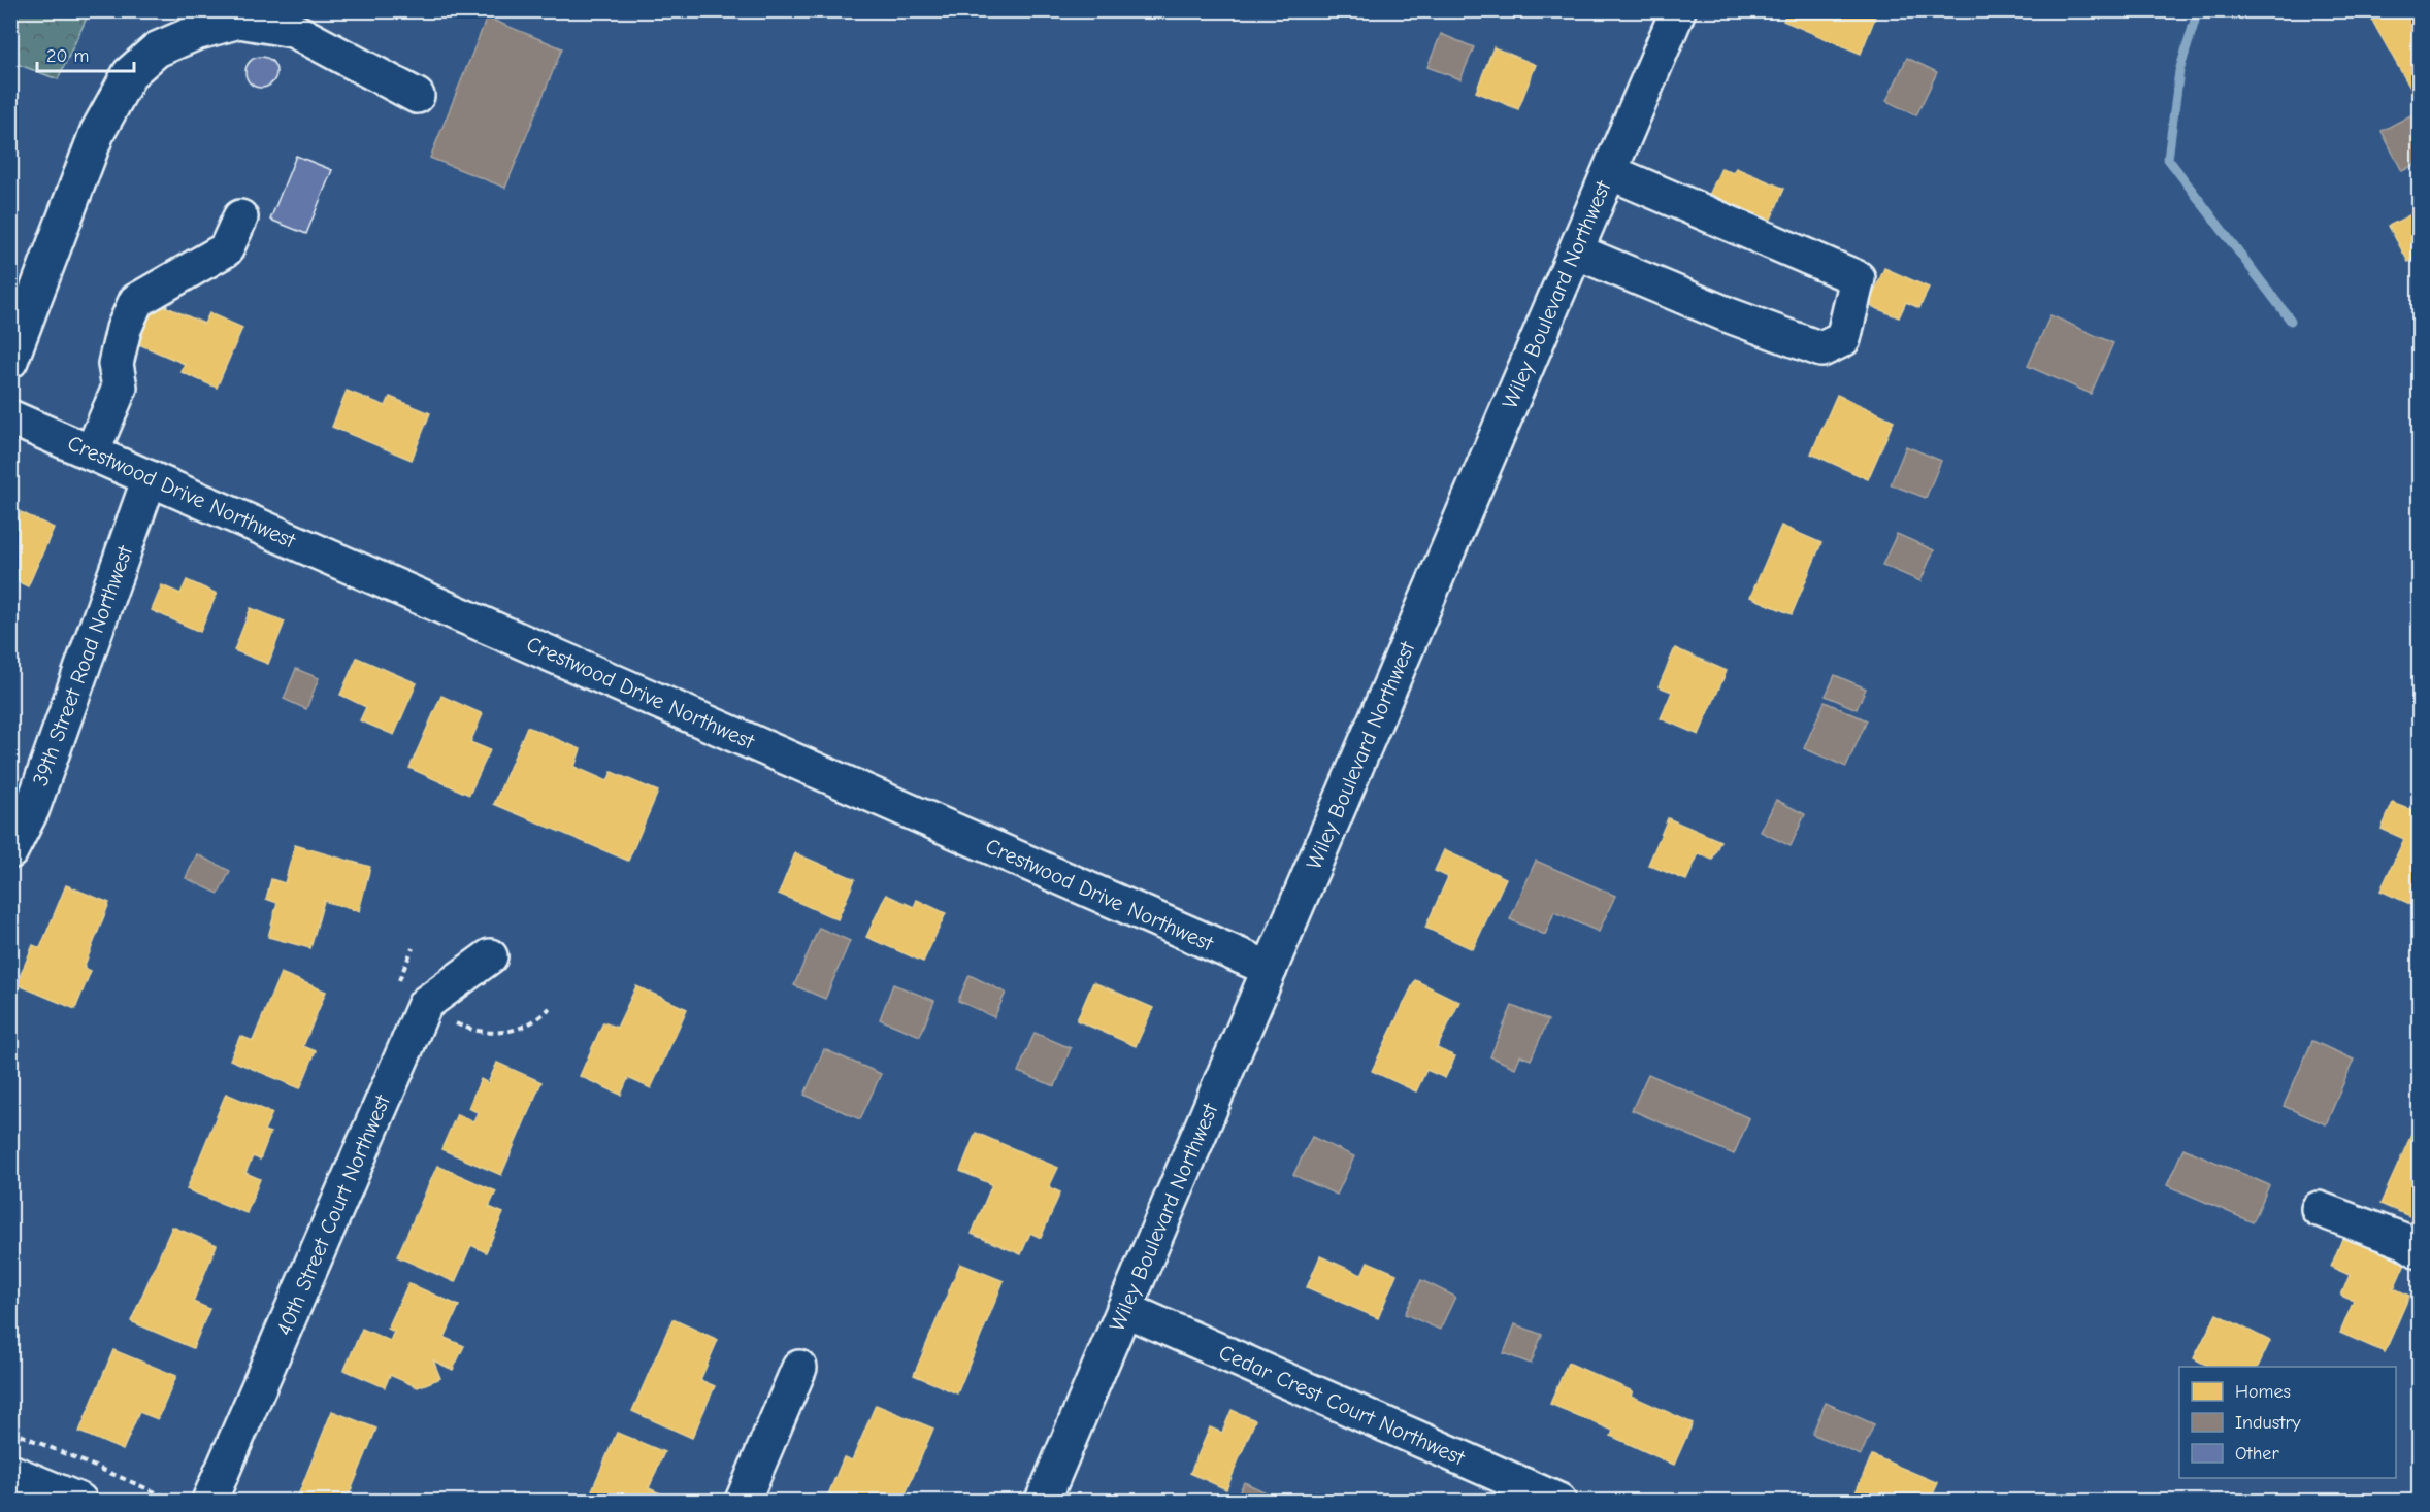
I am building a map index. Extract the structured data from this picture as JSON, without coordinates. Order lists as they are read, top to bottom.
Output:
{
  "streets": {
    "street": [
      "Wiley Boulevard Northwest",
      "Crestwood Drive Northwest",
      "39th Street Road Northwest",
      "40th Street Court Northwest",
      "Cedar Crest Court Northwest"
    ]
  },
  "crossings": [
    ["Wiley Boulevard Northwest", "Crestwood Drive Northwest"],
    ["Wiley Boulevard Northwest", "Cedar Crest Court Northwest"],
    ["Crestwood Drive Northwest", "39th Street Road Northwest"]
  ],
  "legend": ["Homes", "Industry", "Other"],
  "scale_bar": "20 m"
}
